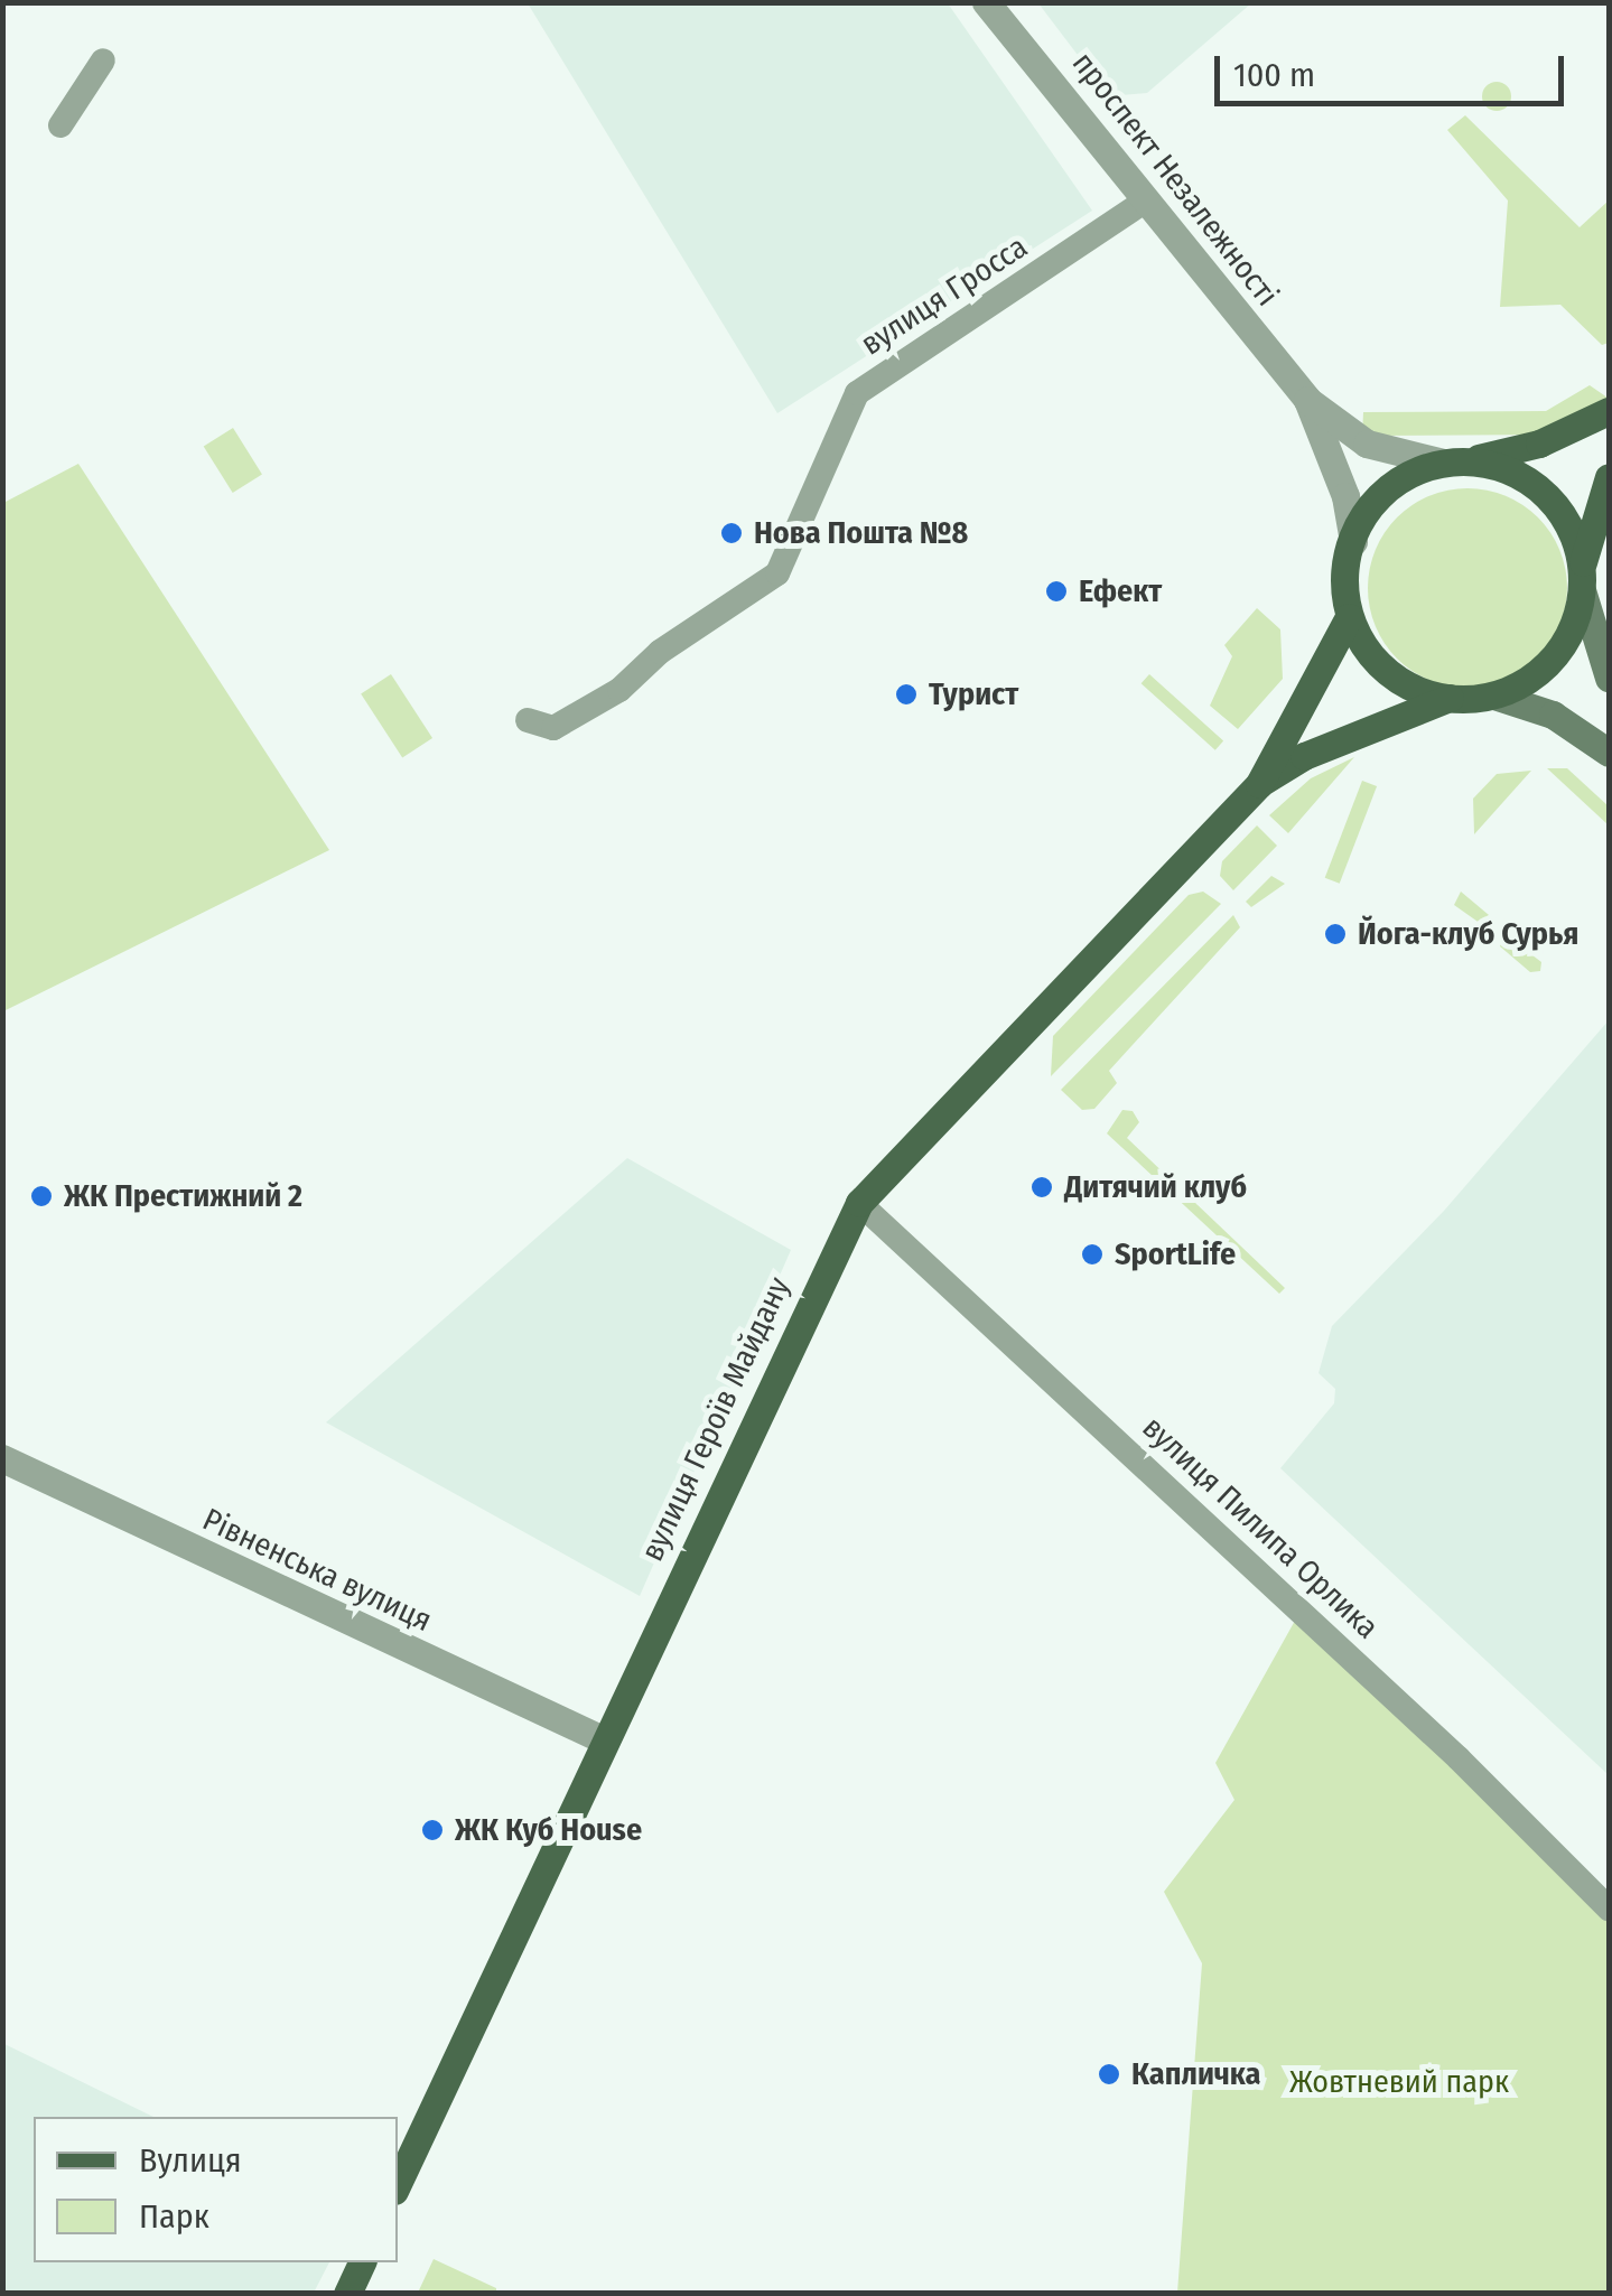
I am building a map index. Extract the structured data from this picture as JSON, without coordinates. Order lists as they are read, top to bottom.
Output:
{
  "streets": {
    "main road": ["вулиця Героїв Майдану"],
    "street": [
      "проспект Незалежності",
      "вулиця Гросса",
      "вулиця Пилипа Орлика",
      "Рівненська вулиця"
    ]
  },
  "crossings": [
    ["проспект Незалежності", "вулиця Гросса"],
    ["вулиця Героїв Майдану", "вулиця Пилипа Орлика"],
    ["вулиця Героїв Майдану", "Рівненська вулиця"]
  ],
  "parks": ["Жовтневий парк"],
  "places": [
    "Нова Пошта №8",
    "Ефект",
    "Турист",
    "Йога-клуб Сурья",
    "Дитячий клуб",
    "ЖК Престижний 2",
    "SportLife",
    "ЖК Куб House",
    "Капличка"
  ],
  "legend": ["Вулиця", "Парк"],
  "scale_bar": "100 m"
}
